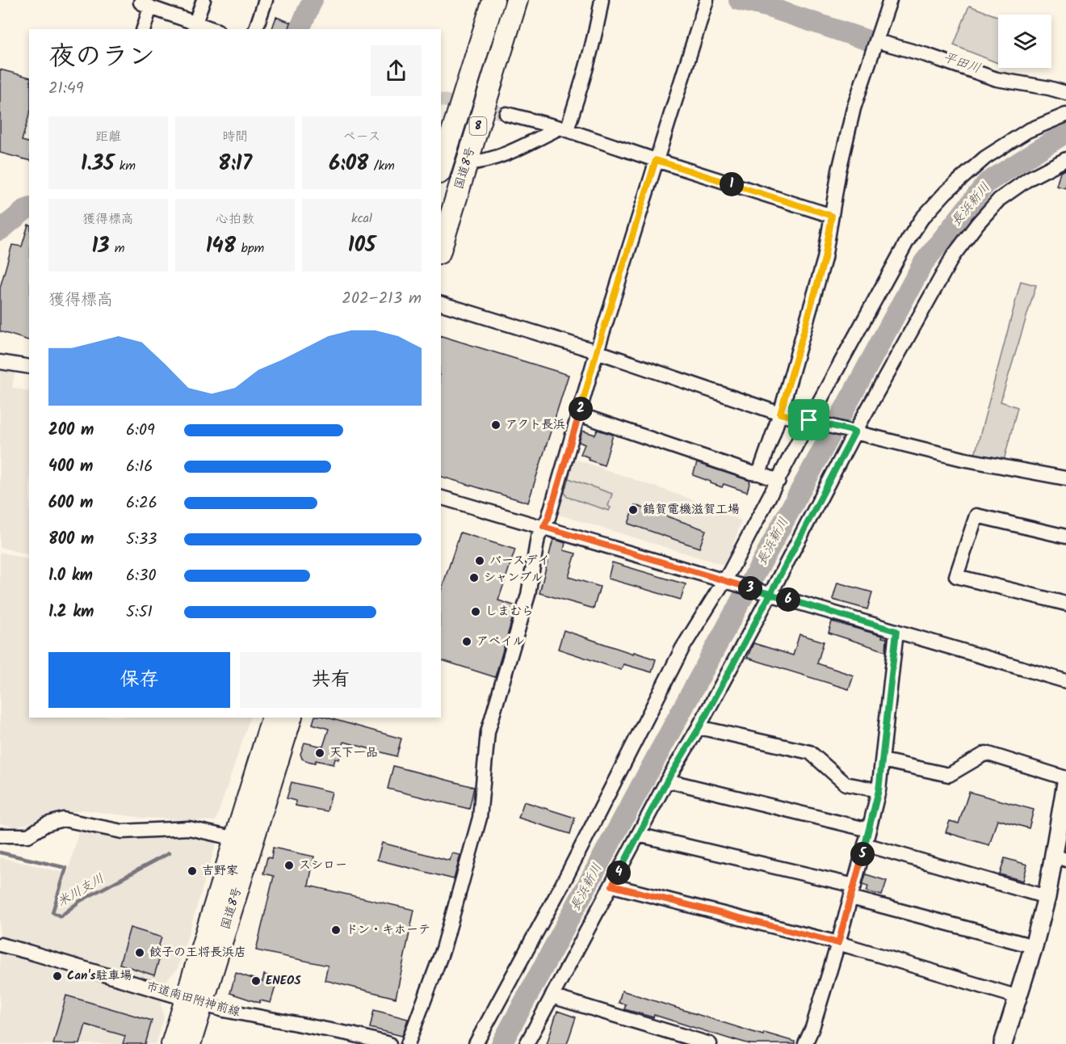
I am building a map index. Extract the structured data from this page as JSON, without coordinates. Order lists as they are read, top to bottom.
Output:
{
  "streets": {
    "highway": ["8", "国道8号"],
    "street": ["市道南田附神前線"]
  },
  "crossings": [
    ["国道8号", "市道南田附神前線"]
  ],
  "water": ["平田川", "長浜新川", "米川支川"],
  "places": [
    "アクト長浜",
    "鶴賀電機滋賀工場",
    "バースデイ",
    "シャンブル",
    "しまむら",
    "アベイル",
    "天下一品",
    "スシロー",
    "吉野家",
    "ドン・キホーテ",
    "餃子の王将長浜店",
    "Can's駐車場",
    "ENEOS"
  ],
  "page": {
    "heading": ["夜のラン", "21:49"],
    "stats": [
      ["距離", "1.35 km"],
      ["時間", "8:17"],
      ["ペース", "6:08 /km"],
      ["獲得標高", "13 m"],
      ["心拍数", "148 bpm"],
      ["kcal", "105"]
    ],
    "pins": [
      "1",
      "2",
      "3",
      "6",
      "5",
      "4"
    ],
    "chart": ["獲得標高", "202–213 m"],
    "list": [
      {
        "name": "200 m",
        "note": "6:09"
      },
      {
        "name": "400 m",
        "note": "6:16"
      },
      {
        "name": "600 m",
        "note": "6:26"
      },
      {
        "name": "800 m",
        "note": "5:33"
      },
      {
        "name": "1.0 km",
        "note": "6:30"
      },
      {
        "name": "1.2 km",
        "note": "5:51"
      }
    ],
    "buttons": ["保存", "共有"]
  }
}
